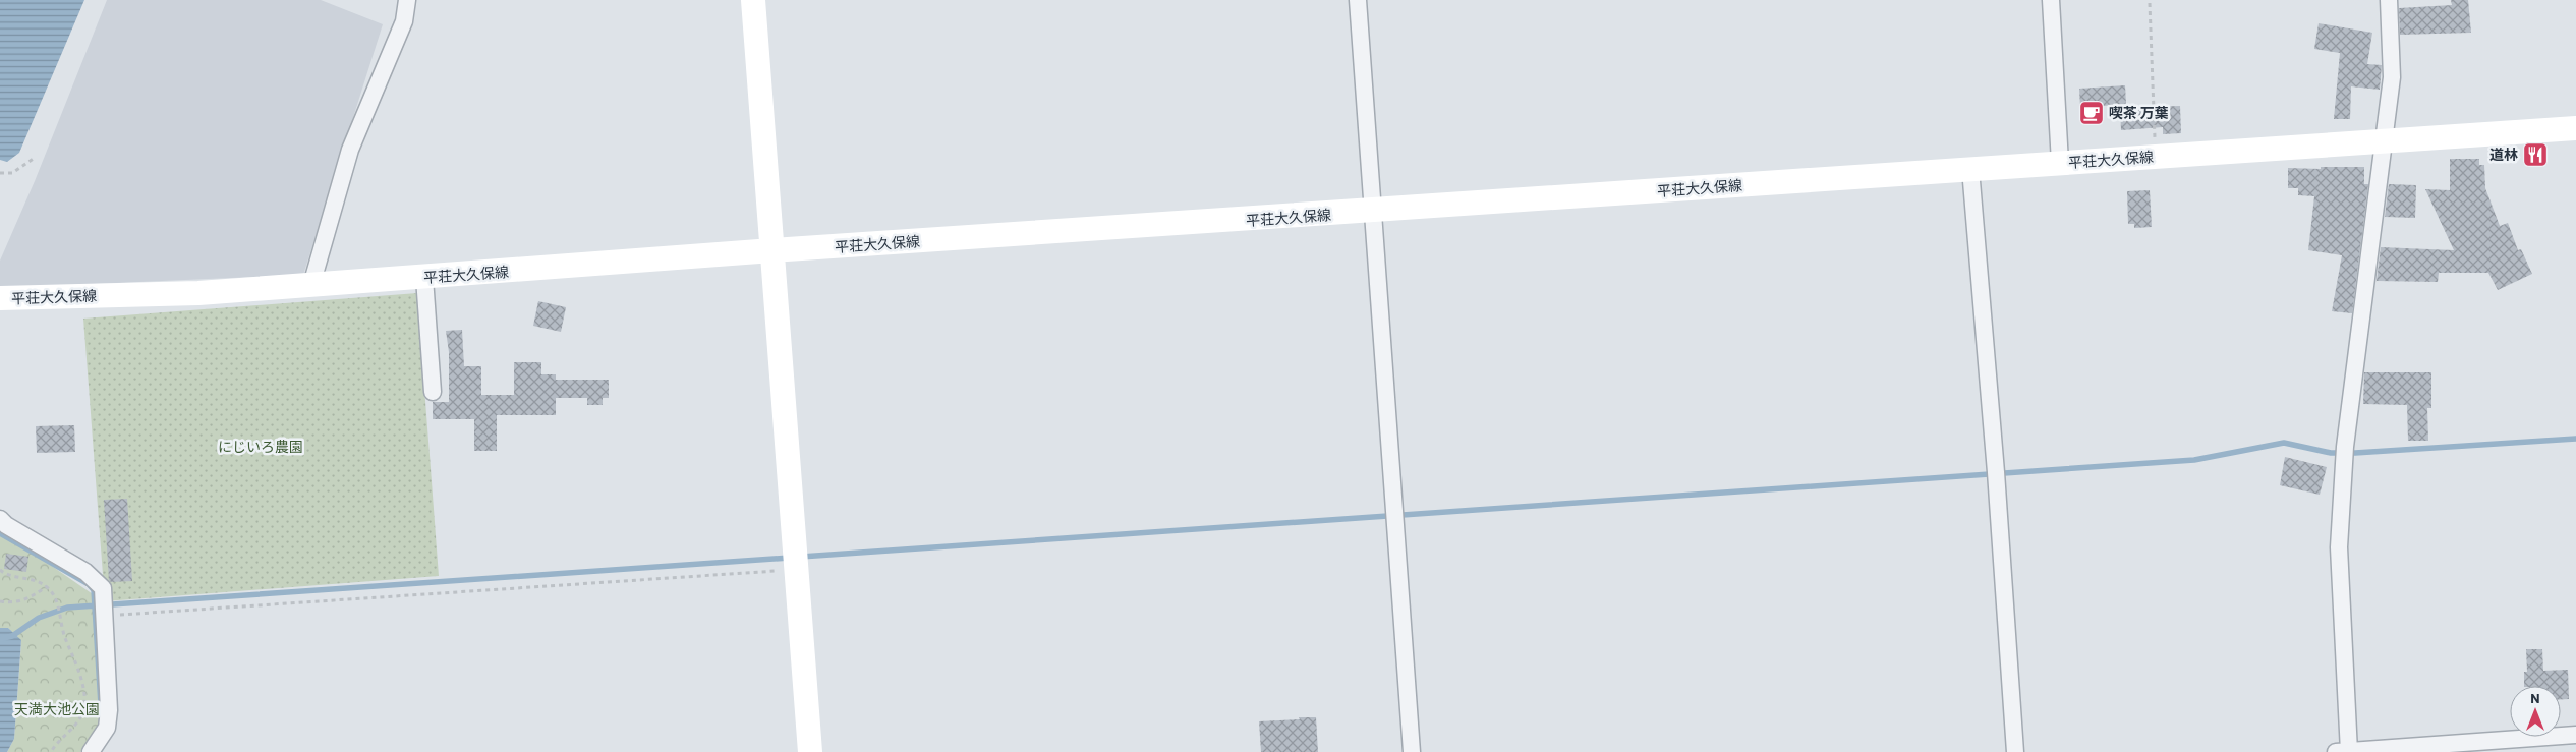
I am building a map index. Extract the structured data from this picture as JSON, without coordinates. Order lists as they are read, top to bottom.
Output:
{
  "streets": {
    "main road": ["平荘大久保線"]
  },
  "parks": ["にじいろ農園", "天満大池公園"],
  "places": {
    "cafe": ["喫茶 万葉"],
    "restaurant": ["道林"]
  },
  "north": "top"
}
